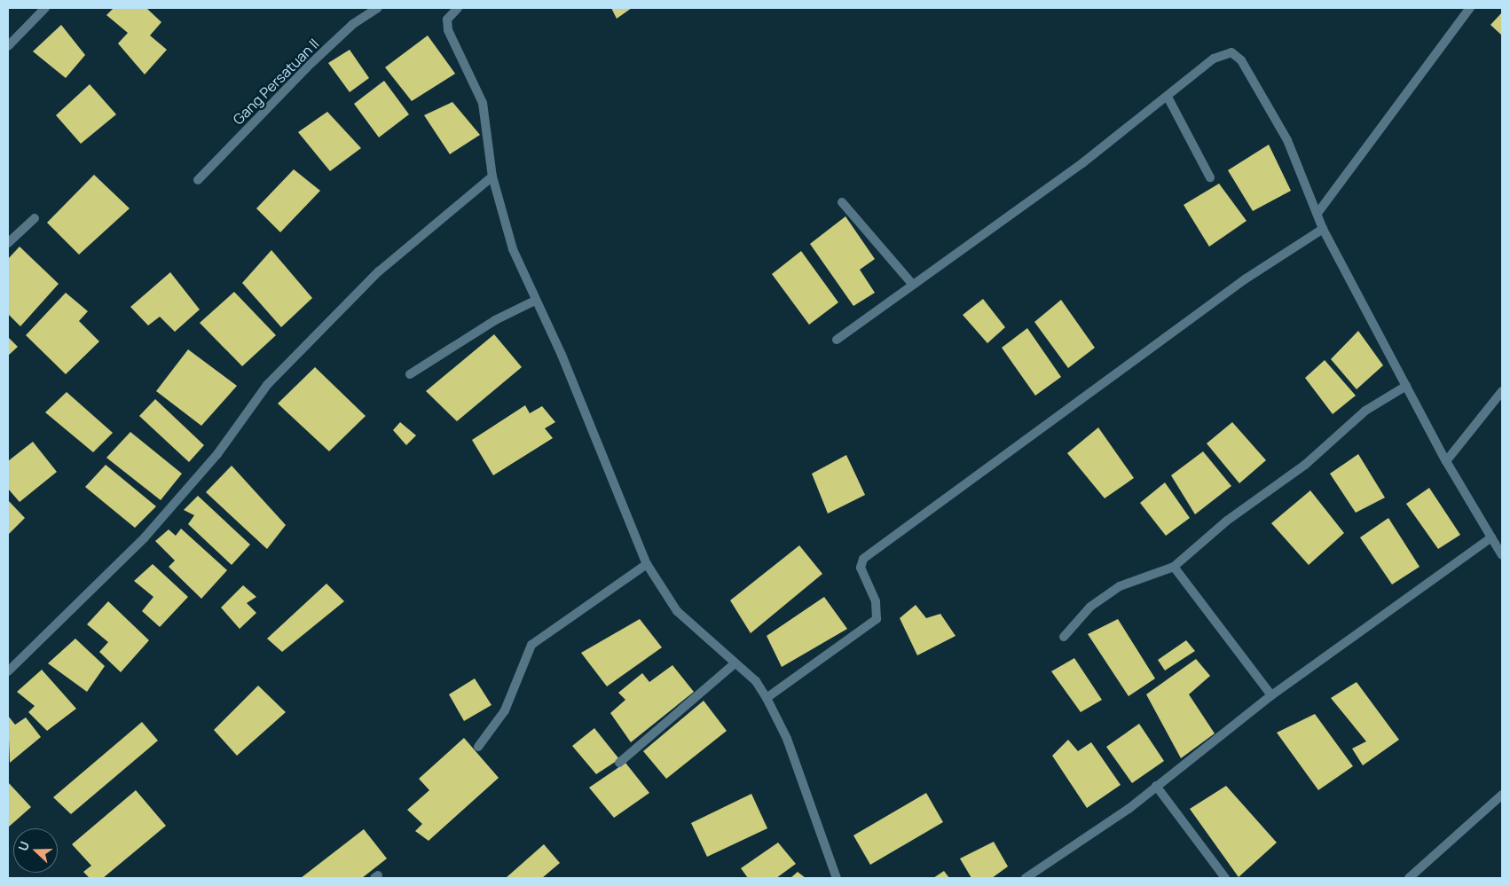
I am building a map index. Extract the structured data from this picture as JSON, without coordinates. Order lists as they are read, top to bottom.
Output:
{
  "streets": {
    "street": ["Gang Persatuan II"]
  },
  "north": "left"
}
